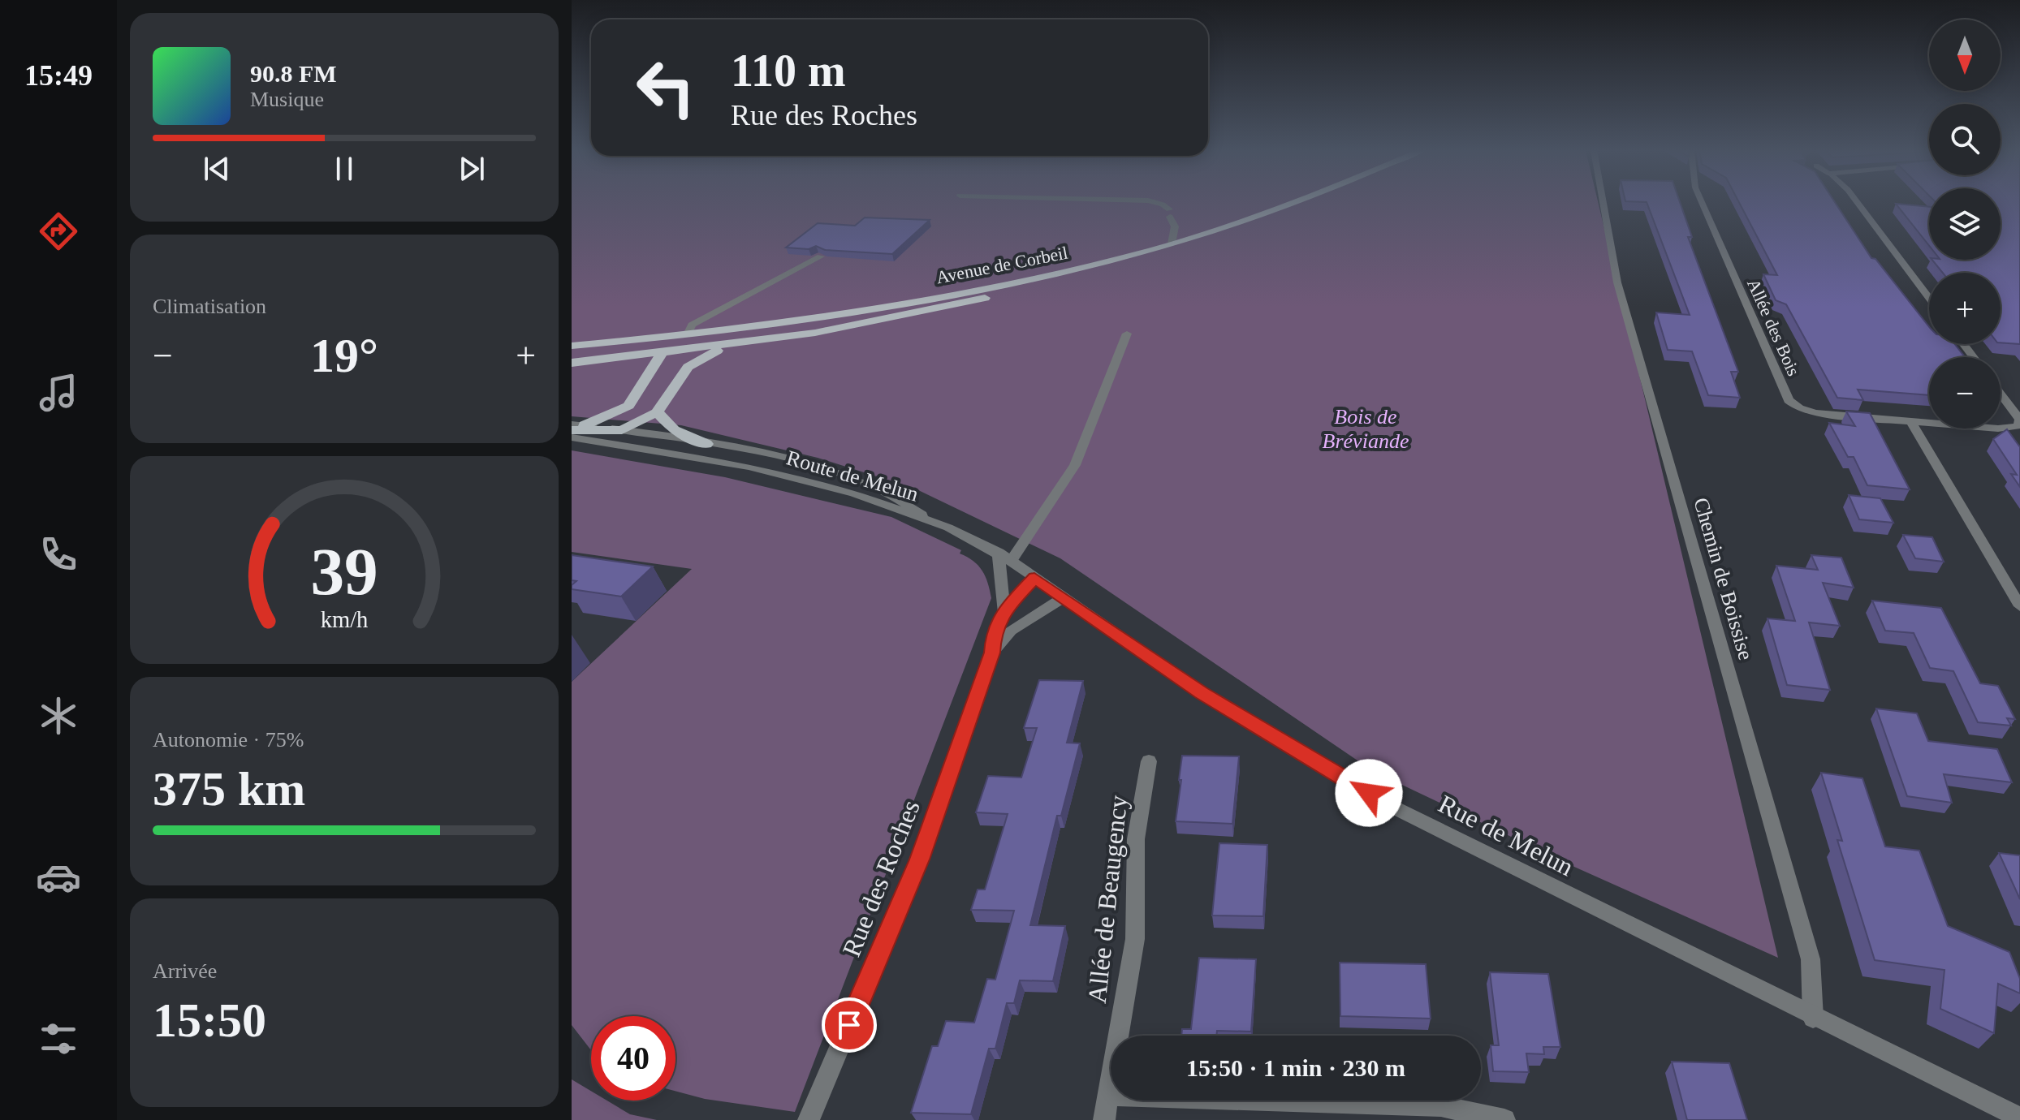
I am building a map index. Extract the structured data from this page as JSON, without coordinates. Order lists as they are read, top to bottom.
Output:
{
  "streets": {
    "main road": ["Avenue de Corbeil"],
    "street": [
      "Allée des Bois",
      "Route de Melun",
      "Chemin de Boissise",
      "Rue de Melun",
      "Rue des Roches",
      "Allée de Beaugency"
    ]
  },
  "crossings": [
    ["Route de Melun", "Rue de Melun"],
    ["Chemin de Boissise", "Rue de Melun"],
    ["Rue de Melun", "Rue des Roches"]
  ],
  "parks": ["Bois de Bréviande"],
  "north": "bottom",
  "page": {
    "tabs": "15:49",
    "map_buttons": ["+", "−"],
    "turn": ["110 m", "Rue des Roches"],
    "song": ["90.8 FM", "Musique"],
    "tile": [
      "Climatisation",
      ["Autonomie · 75%", "375 km"],
      ["Arrivée", "15:50"]
    ],
    "heat": ["−", "19°", "+"],
    "limit": "40",
    "trip": "15:50 · 1 min · 230 m",
    "gauge": ["39", "km/h"]
  }
}
